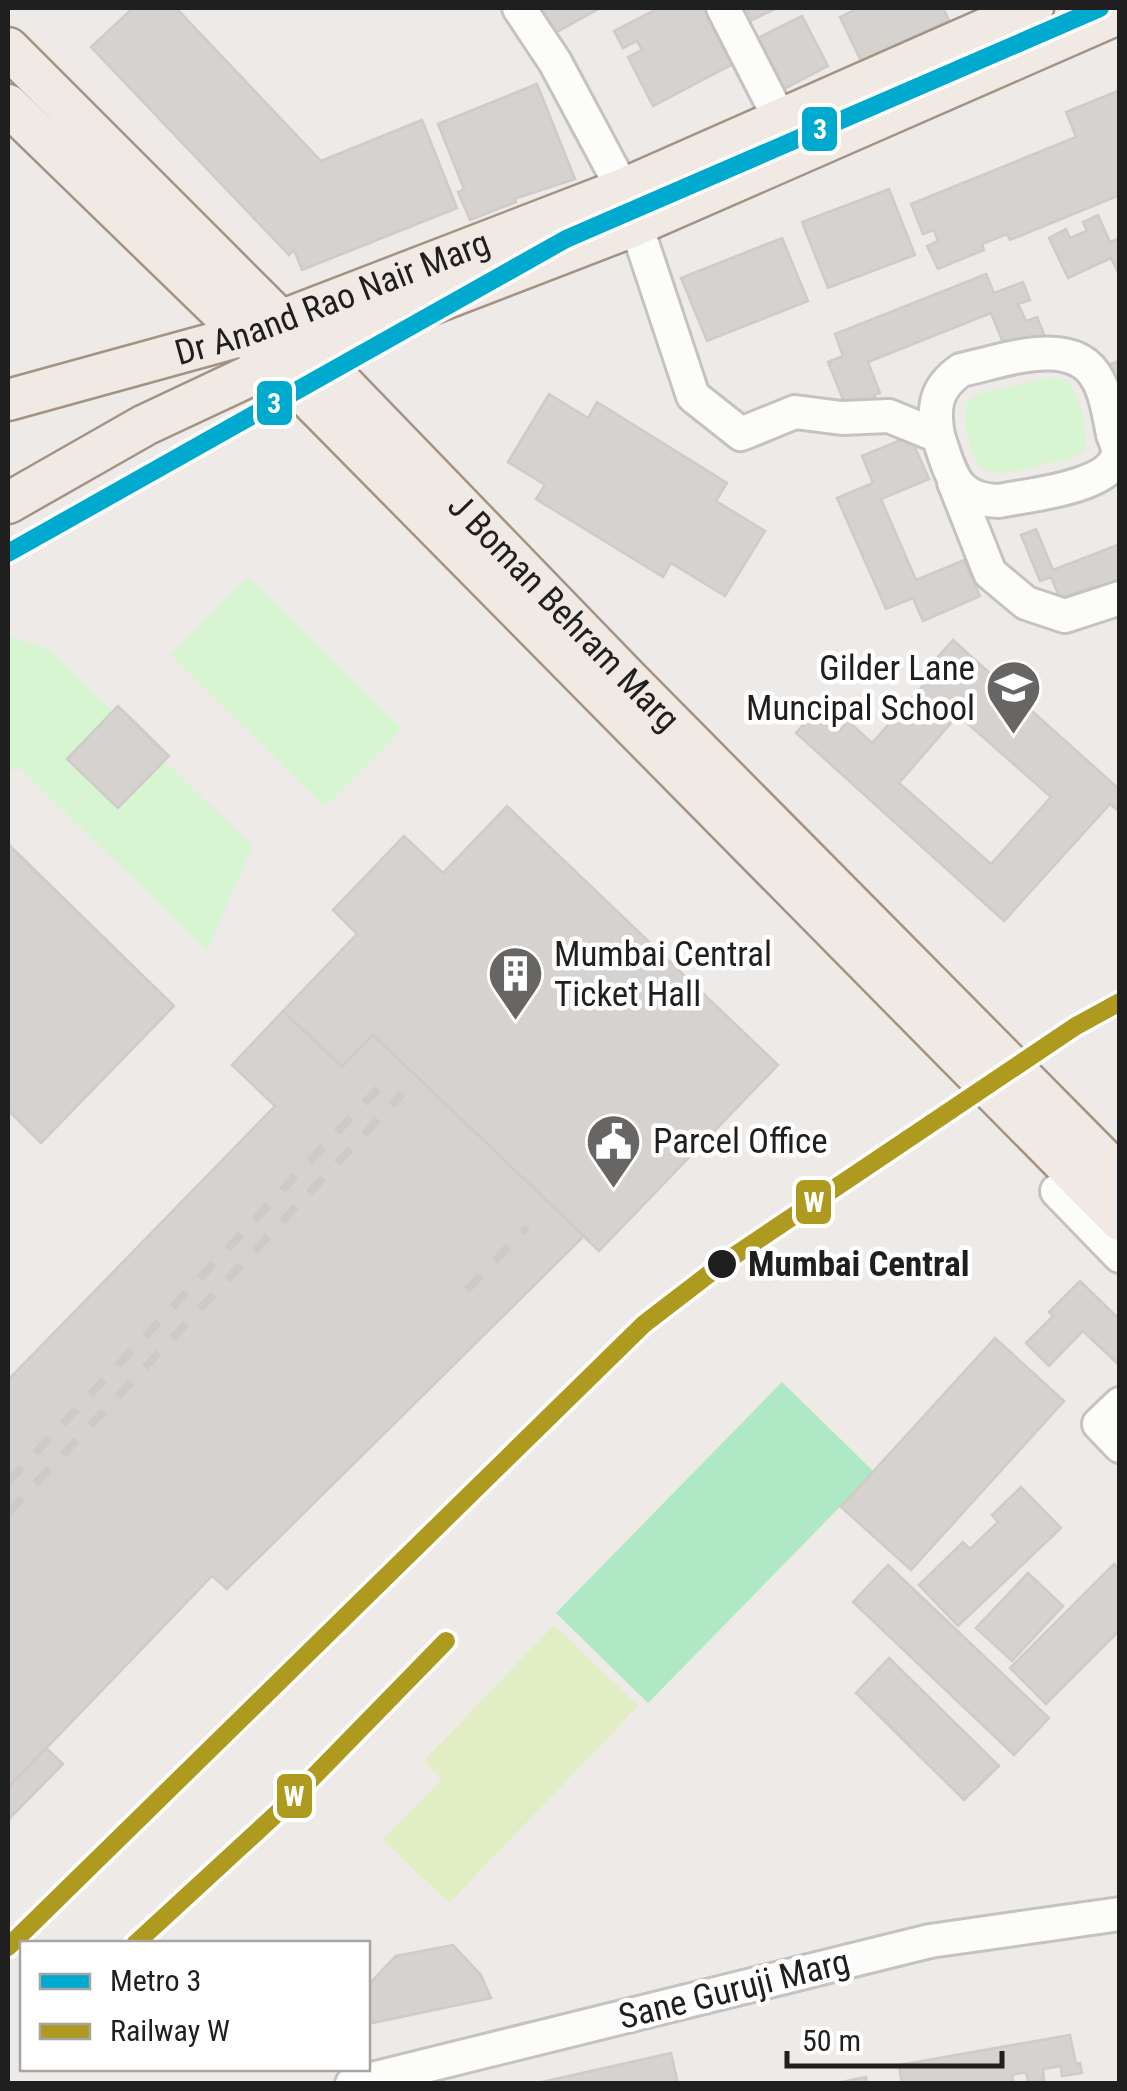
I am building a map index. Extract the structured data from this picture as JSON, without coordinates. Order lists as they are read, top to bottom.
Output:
{
  "streets": {
    "main road": ["Dr Anand Rao Nair Marg", "J Boman Behram Marg"],
    "street": ["Sane Guruji Marg"]
  },
  "crossings": [
    ["Dr Anand Rao Nair Marg", "J Boman Behram Marg"]
  ],
  "places": {
    "school or university": ["Gilder Lane Muncipal School"],
    "building": ["Mumbai Central Ticket Hall"],
    "public building": ["Parcel Office"],
    "other": ["Mumbai Central"]
  },
  "lines": ["metro line 3", "rail line W"],
  "legend": ["Metro 3", "Railway W"],
  "scale_bar": "50 m"
}
